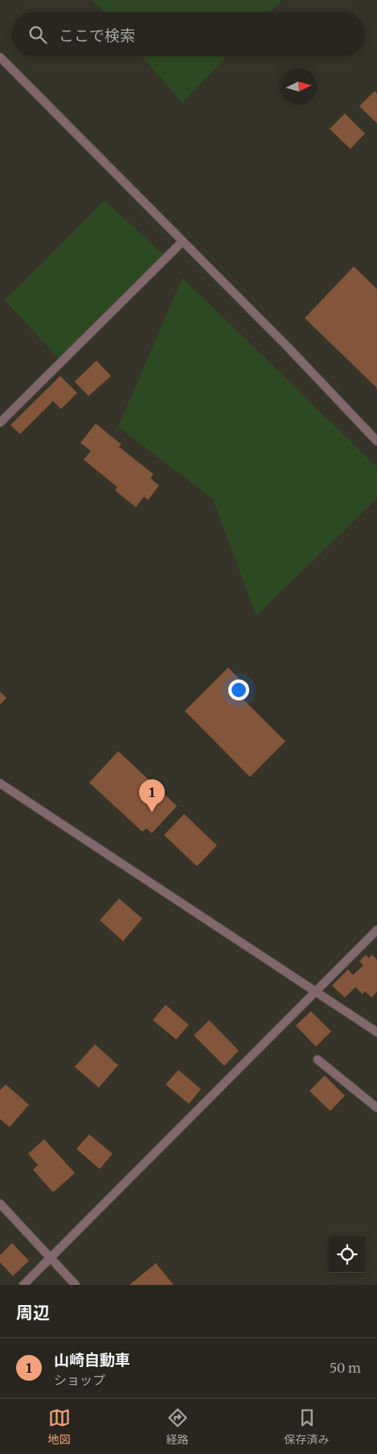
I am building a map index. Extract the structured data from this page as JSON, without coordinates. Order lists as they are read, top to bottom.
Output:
{
  "north": "right",
  "page": {
    "search": "ここで検索",
    "pins": "1",
    "heading": "周辺",
    "list": [
      {
        "mark": "1",
        "name": "山崎自動車",
        "note": "ショップ",
        "value": "50 m"
      }
    ],
    "nav": ["地図", "経路", "保存済み"]
  }
}
